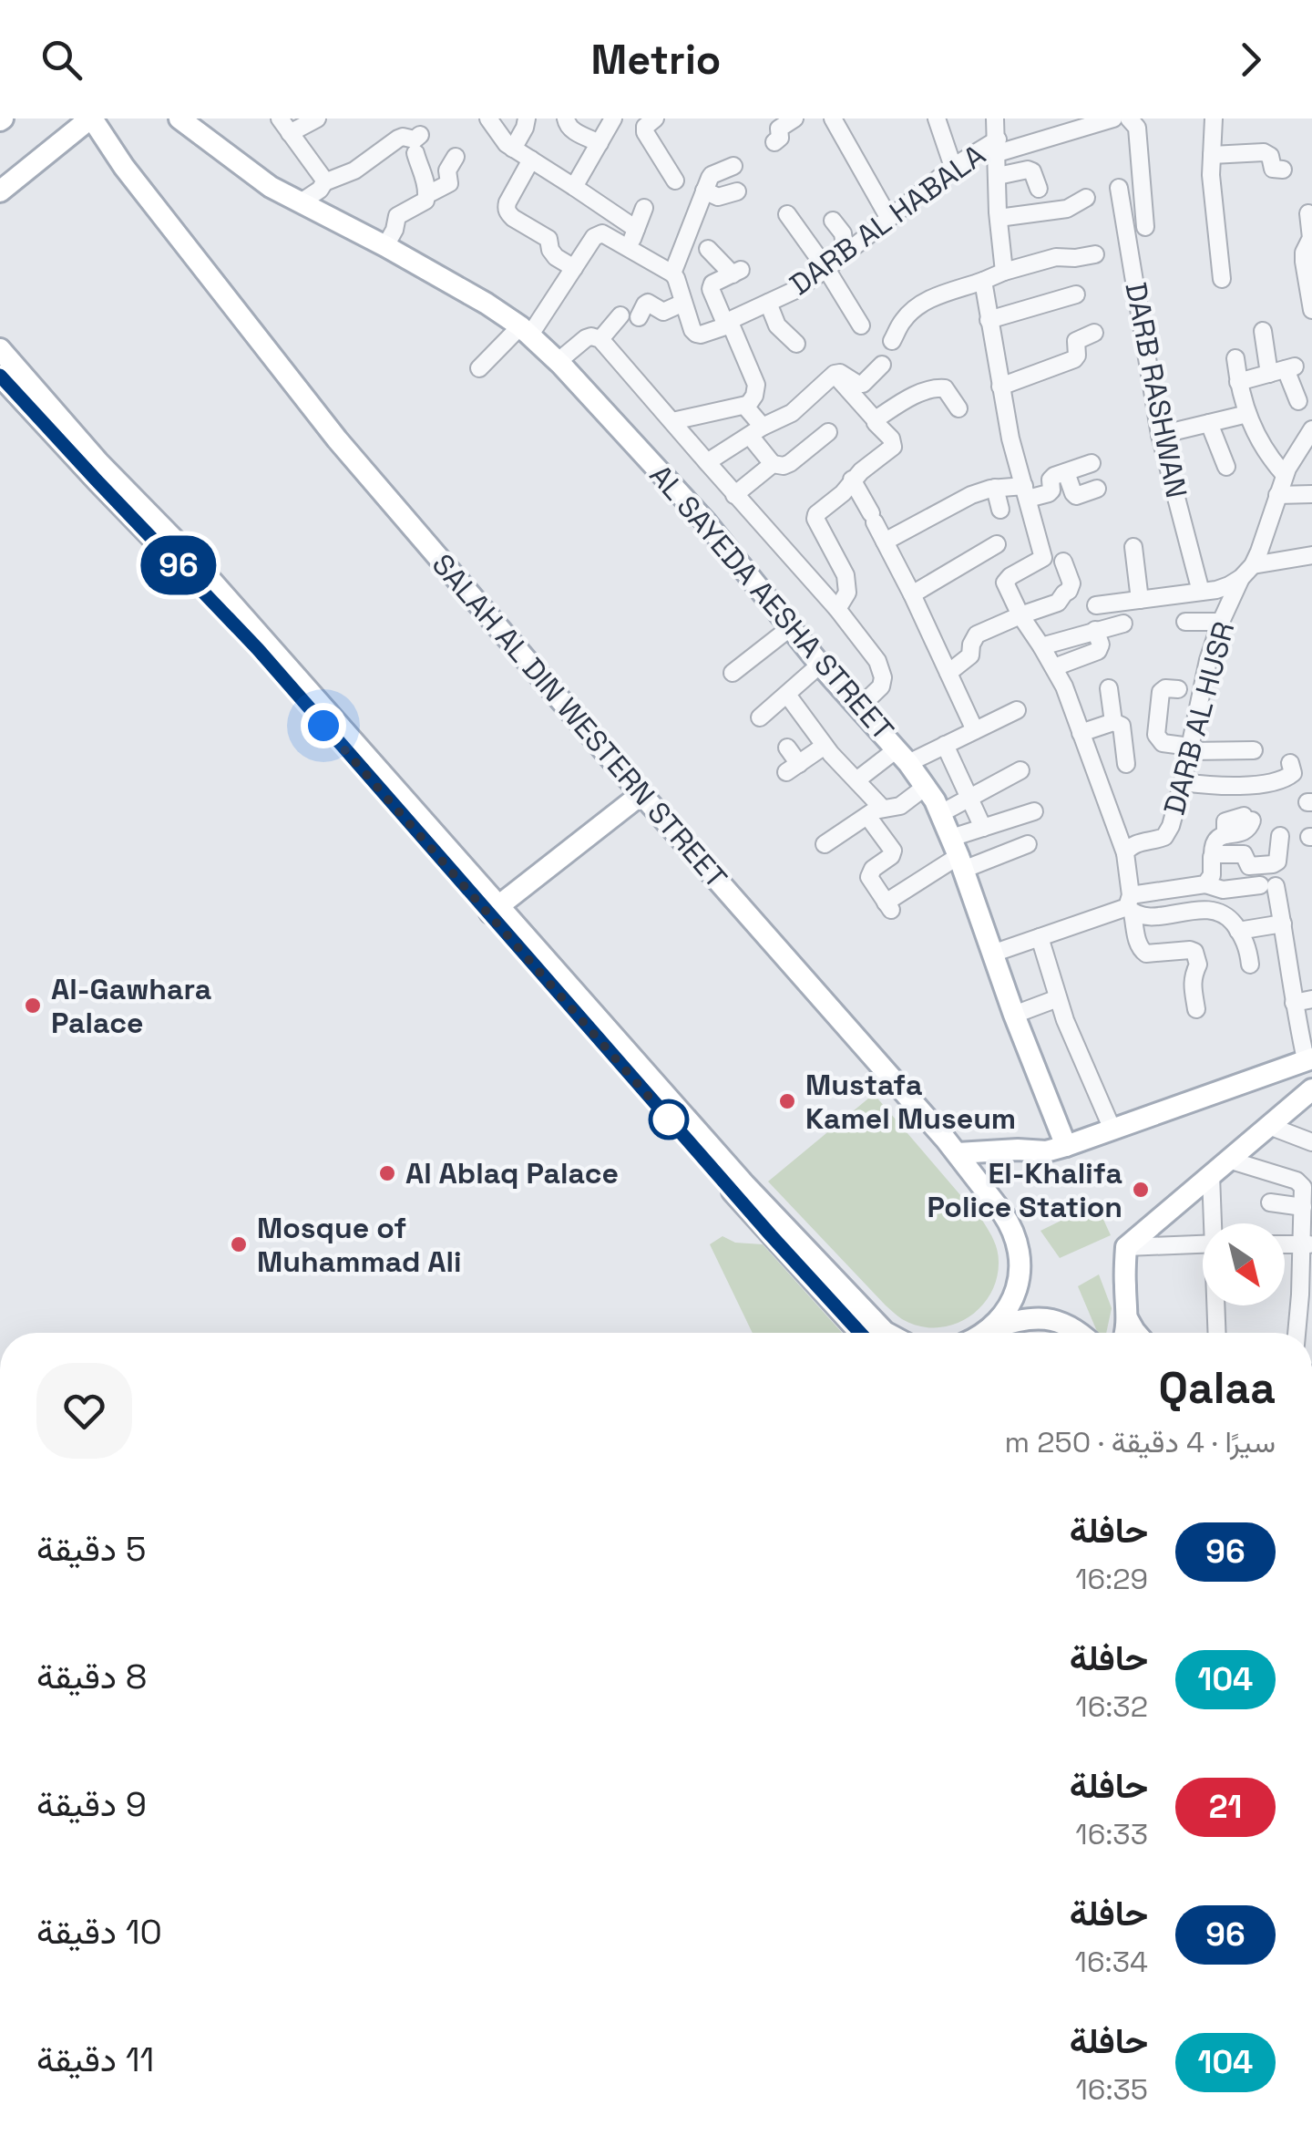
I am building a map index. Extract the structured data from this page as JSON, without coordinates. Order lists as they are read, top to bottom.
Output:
{
  "streets": {
    "main road": ["AL SAYEDA AESHA STREET", "SALAH AL DIN WESTERN STREET"],
    "street": ["DARB AL HABALA", "DARB RASHWAN", "DARB AL HUSR"]
  },
  "places": [
    "Al-Gawhara Palace",
    "Mustafa Kamel Museum",
    "Al Ablaq Palace",
    "El-Khalifa Police Station",
    "Mosque of Muhammad Ali"
  ],
  "lines": ["bus line 96"],
  "north": "bottom right",
  "page": {
    "header": "Metrio",
    "on_map": "96",
    "heading": ["Qalaa", "سيرًا · 4 دقيقة · 250 m"],
    "list": [
      {
        "mark": "96",
        "name": "حافلة",
        "note": "16:29",
        "value": "5 دقيقة"
      },
      {
        "mark": "104",
        "name": "حافلة",
        "note": "16:32",
        "value": "8 دقيقة"
      },
      {
        "mark": "21",
        "name": "حافلة",
        "note": "16:33",
        "value": "9 دقيقة"
      },
      {
        "mark": "96",
        "name": "حافلة",
        "note": "16:34",
        "value": "10 دقيقة"
      },
      {
        "mark": "104",
        "name": "حافلة",
        "note": "16:35",
        "value": "11 دقيقة"
      }
    ]
  }
}
